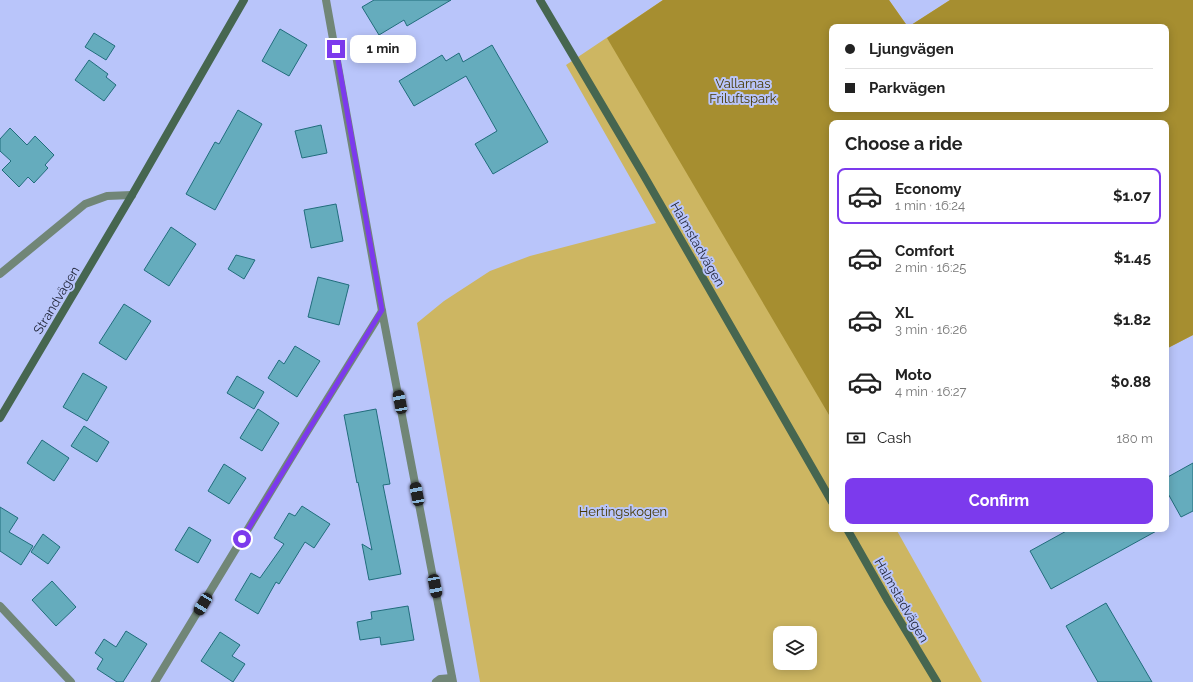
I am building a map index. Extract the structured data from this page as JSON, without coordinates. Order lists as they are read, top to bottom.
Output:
{
  "streets": {
    "main road": ["Halmstadvägen", "Strandvägen"]
  },
  "parks": ["Vallarnas Friluftspark", "Hertingskogen"],
  "page": {
    "banner": ["Ljungvägen", "Parkvägen"],
    "bubble": "1 min",
    "heading": "Choose a ride",
    "list": [
      {
        "name": "Economy",
        "note": "1 min · 16:24",
        "value": "$1.07"
      },
      {
        "name": "Comfort",
        "note": "2 min · 16:25",
        "value": "$1.45"
      },
      {
        "name": "XL",
        "note": "3 min · 16:26",
        "value": "$1.82"
      },
      {
        "name": "Moto",
        "note": "4 min · 16:27",
        "value": "$0.88"
      }
    ],
    "pay": ["Cash", "180 m"],
    "buttons": "Confirm"
  }
}
